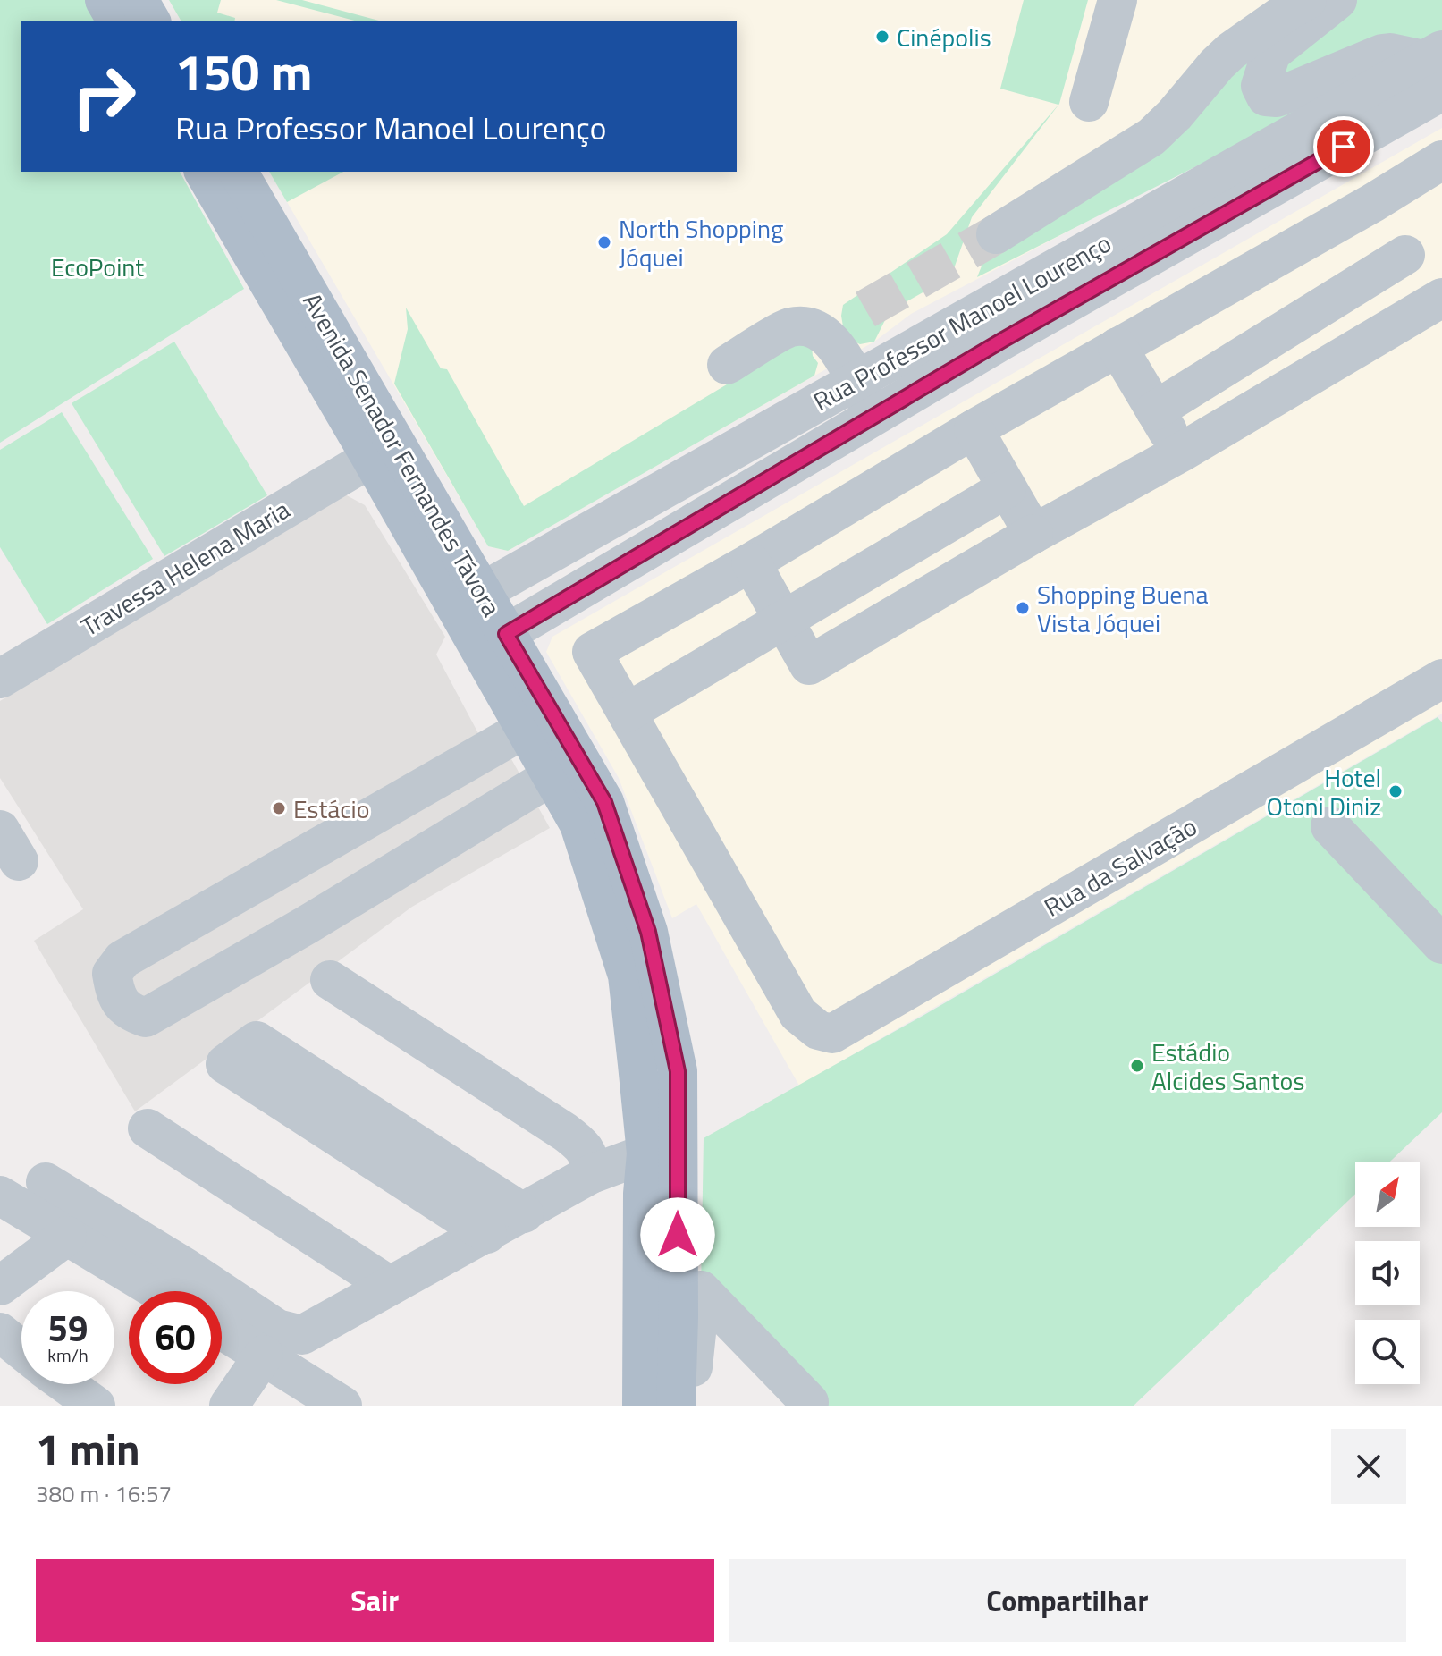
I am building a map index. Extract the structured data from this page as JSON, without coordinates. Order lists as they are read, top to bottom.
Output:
{
  "streets": {
    "main road": ["Avenida Senador Fernandes Távora"],
    "street": ["Rua Professor Manoel Lourenço", "Travessa Helena Maria", "Rua da Salvação"]
  },
  "crossings": [
    ["Rua Professor Manoel Lourenço", "Avenida Senador Fernandes Távora"],
    ["Avenida Senador Fernandes Távora", "Travessa Helena Maria"]
  ],
  "parks": ["EcoPoint"],
  "places": [
    "Cinépolis",
    "North Shopping Jóquei",
    "Shopping Buena Vista Jóquei",
    "Hotel Otoni Diniz",
    "Estácio",
    "Estádio Alcides Santos"
  ],
  "north": "top right",
  "page": {
    "turn": ["150 m", "Rua Professor Manoel Lourenço"],
    "speed": "59 km/h",
    "limit": "60",
    "heading": ["1 min", "380 m · 16:57"],
    "buttons": ["Sair", "Compartilhar"]
  }
}
